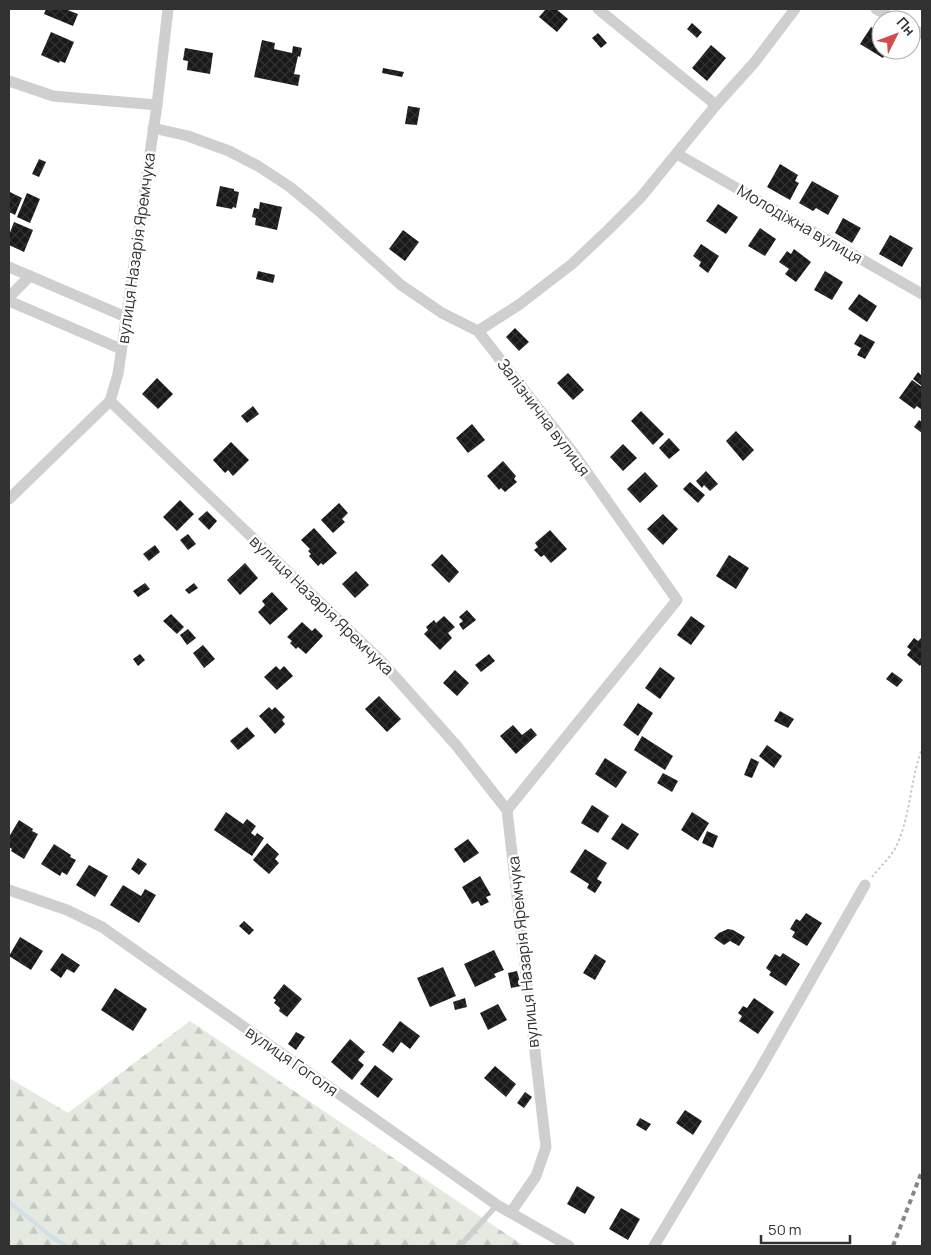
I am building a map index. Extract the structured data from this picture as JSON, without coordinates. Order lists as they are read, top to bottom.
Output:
{
  "streets": {
    "street": [
      "Молодіжна вулиця",
      "вулиця Назарія Яремчука",
      "Залізнична вулиця",
      "вулиця Гоголя"
    ]
  },
  "crossings": [
    ["вулиця Назарія Яремчука", "Залізнична вулиця"],
    ["вулиця Назарія Яремчука", "вулиця Гоголя"]
  ],
  "scale_bar": "50 m",
  "north": "top right"
}
